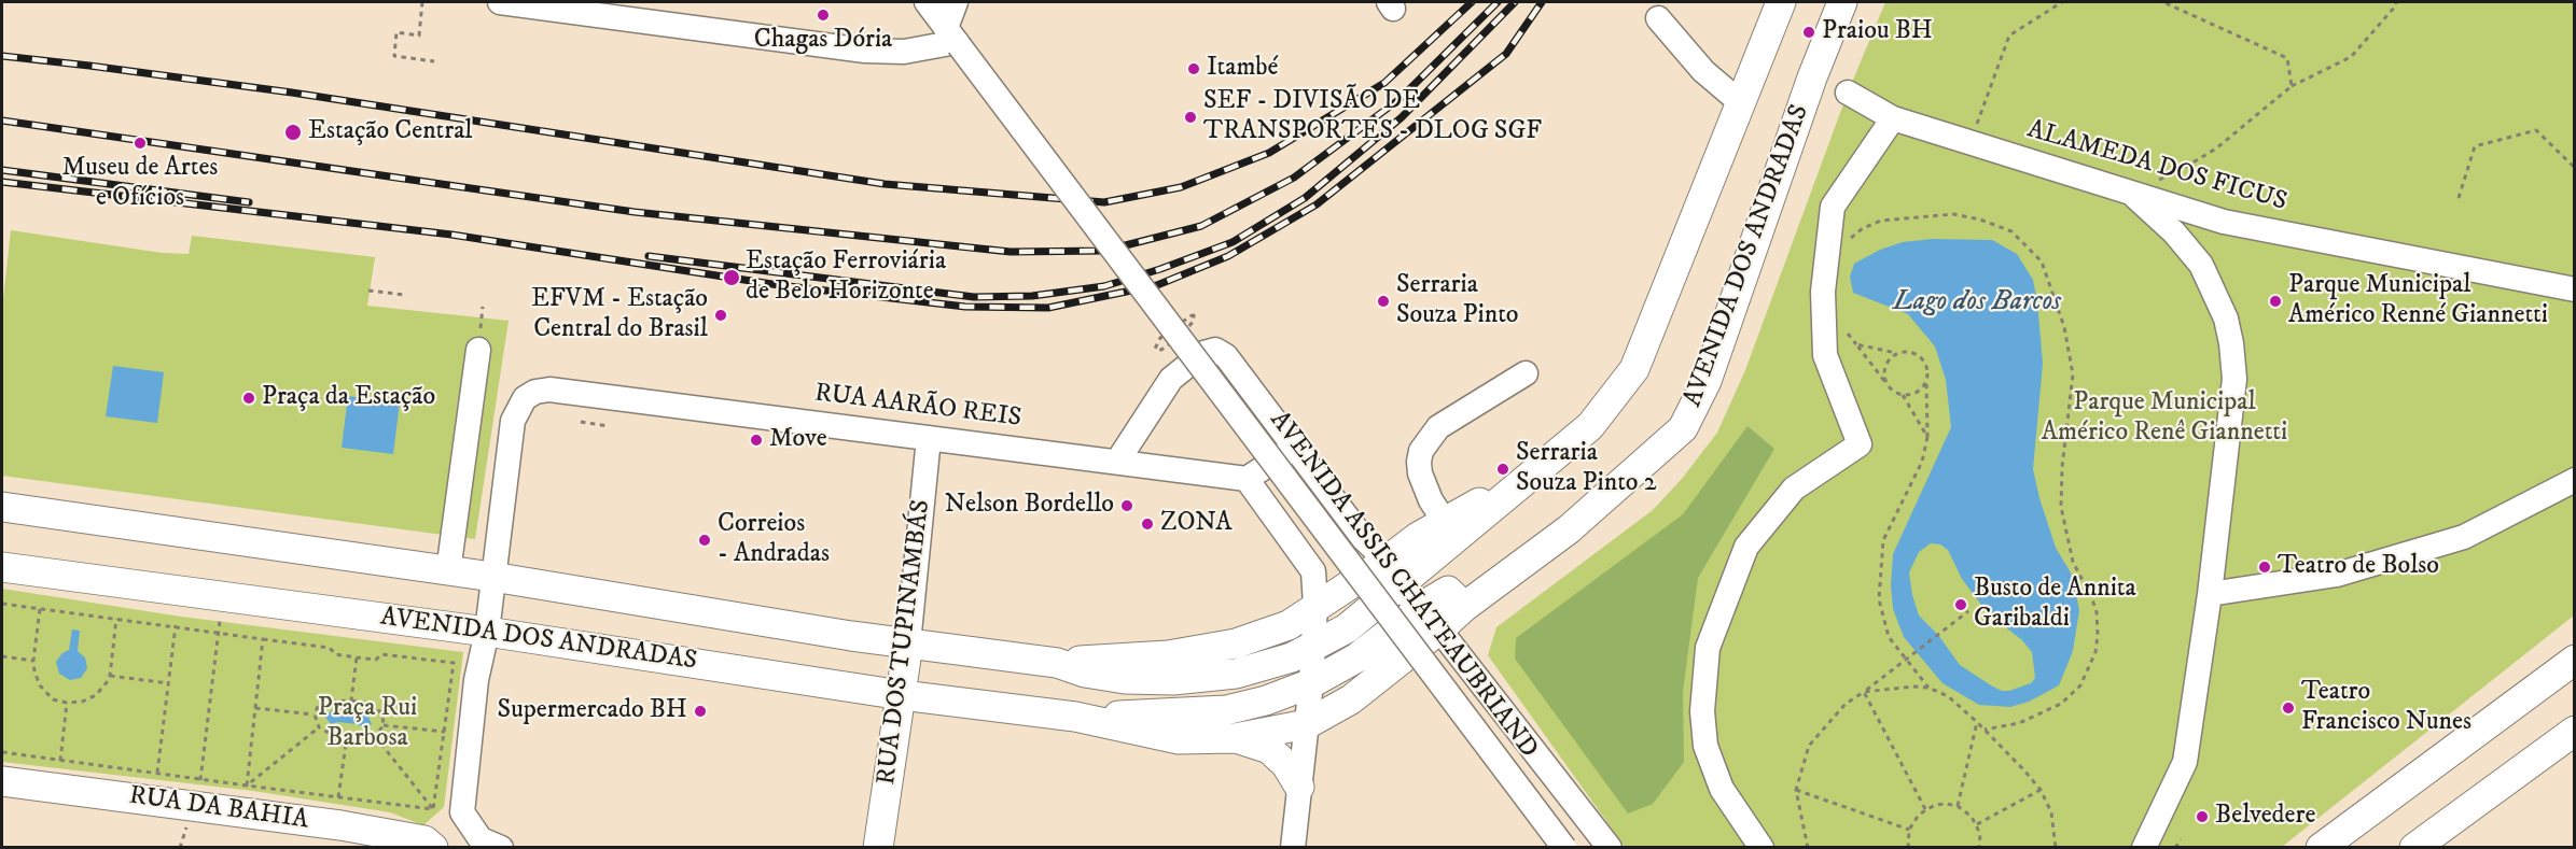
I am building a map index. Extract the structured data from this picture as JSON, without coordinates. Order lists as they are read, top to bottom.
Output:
{
  "streets": {
    "main road": ["AVENIDA DOS ANDRADAS", "RUA DOS TUPINAMBÁS", "RUA DA BAHIA"],
    "street": ["ALAMEDA DOS FICUS", "RUA AARÃO REIS", "AVENIDA ASSIS CHATEAUBRIAND"]
  },
  "crossings": [
    ["AVENIDA DOS ANDRADAS", "RUA AARÃO REIS"],
    ["AVENIDA DOS ANDRADAS", "AVENIDA ASSIS CHATEAUBRIAND"],
    ["AVENIDA DOS ANDRADAS", "RUA DOS TUPINAMBÁS"],
    ["RUA AARÃO REIS", "AVENIDA ASSIS CHATEAUBRIAND"],
    ["RUA AARÃO REIS", "RUA DOS TUPINAMBÁS"]
  ],
  "water": ["Lago dos Barcos"],
  "parks": ["Parque Municipal Américo Renê Giannetti", "Praça Rui Barbosa"],
  "places": [
    "Chagas Dória",
    "Praiou BH",
    "Itambé",
    "SEF - DIVISÃO DE TRANSPORTES - DLOG SGF",
    "Estação Central",
    "Museu de Artes e Ofícios",
    "Estação Ferroviária de Belo Horizonte",
    "Serraria Souza Pinto",
    "Parque Municipal Américo Renné Giannetti",
    "EFVM - Estação Central do Brasil",
    "Praça da Estação",
    "Move",
    "Serraria Souza Pinto 2",
    "Nelson Bordello",
    "ZONA",
    "Correios - Andradas",
    "Teatro de Bolso",
    "Busto de Annita Garibaldi",
    "Teatro Francisco Nunes",
    "Supermercado BH",
    "Belvedere"
  ]
}
